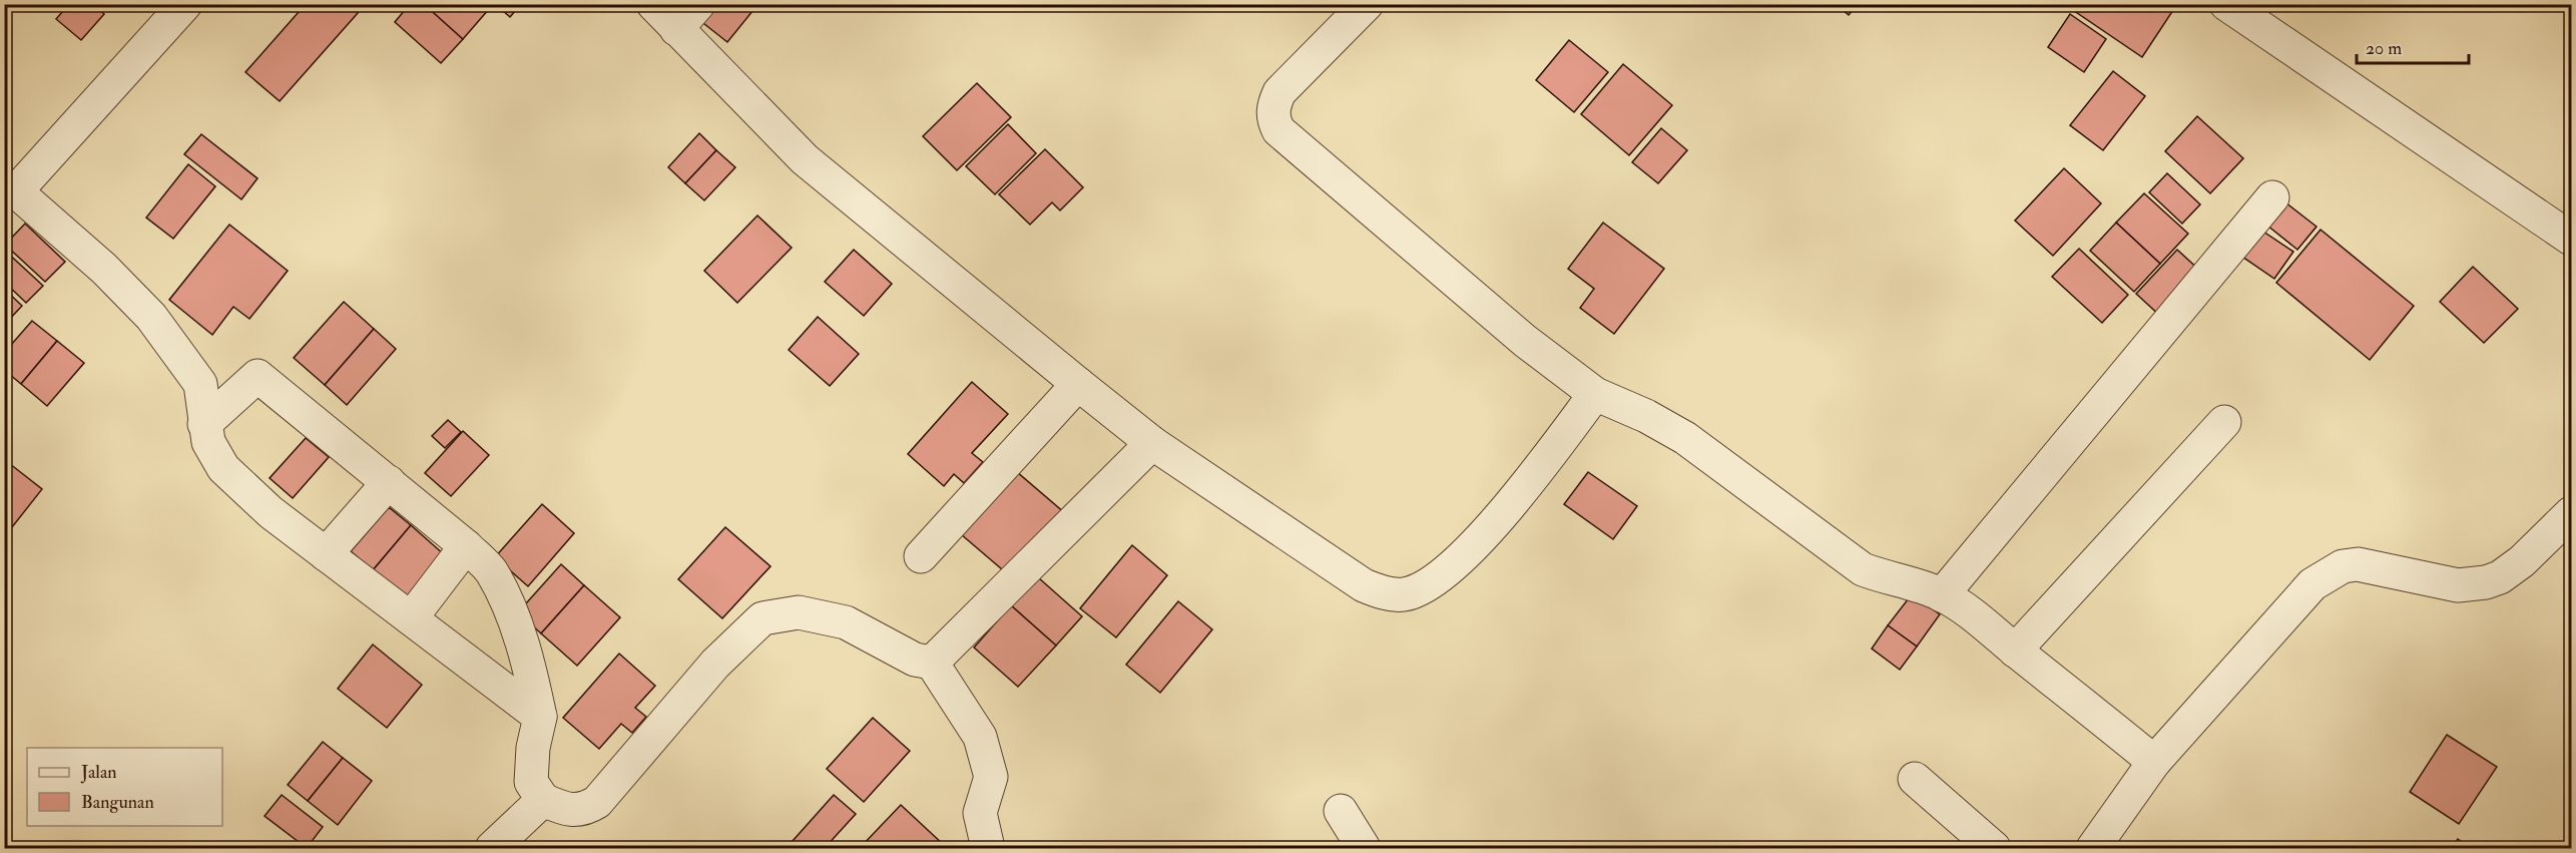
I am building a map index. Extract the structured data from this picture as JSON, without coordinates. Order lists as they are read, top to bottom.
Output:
{
  "legend": ["Jalan", "Bangunan"],
  "scale_bar": "20 m"
}
